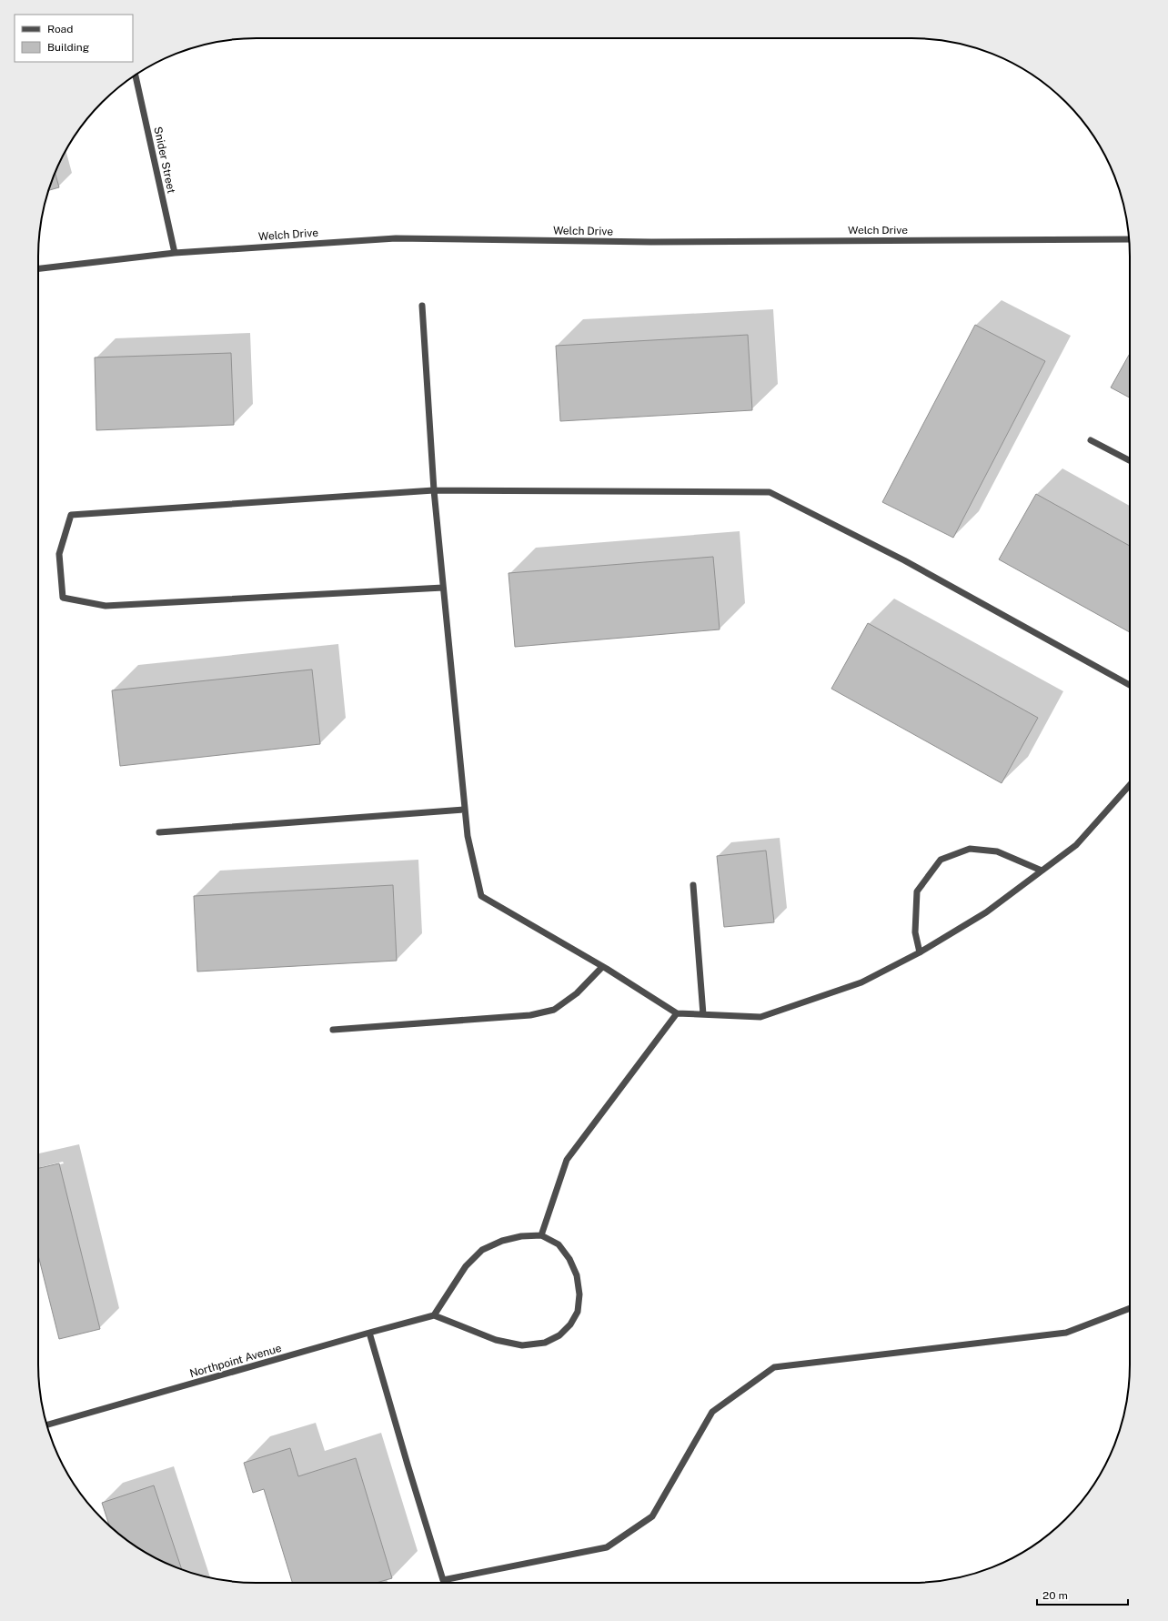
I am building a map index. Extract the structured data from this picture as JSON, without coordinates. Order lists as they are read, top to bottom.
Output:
{
  "streets": {
    "street": ["Snider Street", "Welch Drive", "Northpoint Avenue"]
  },
  "crossings": [
    ["Snider Street", "Welch Drive"]
  ],
  "legend": ["Road", "Building"],
  "scale_bar": "20 m"
}
